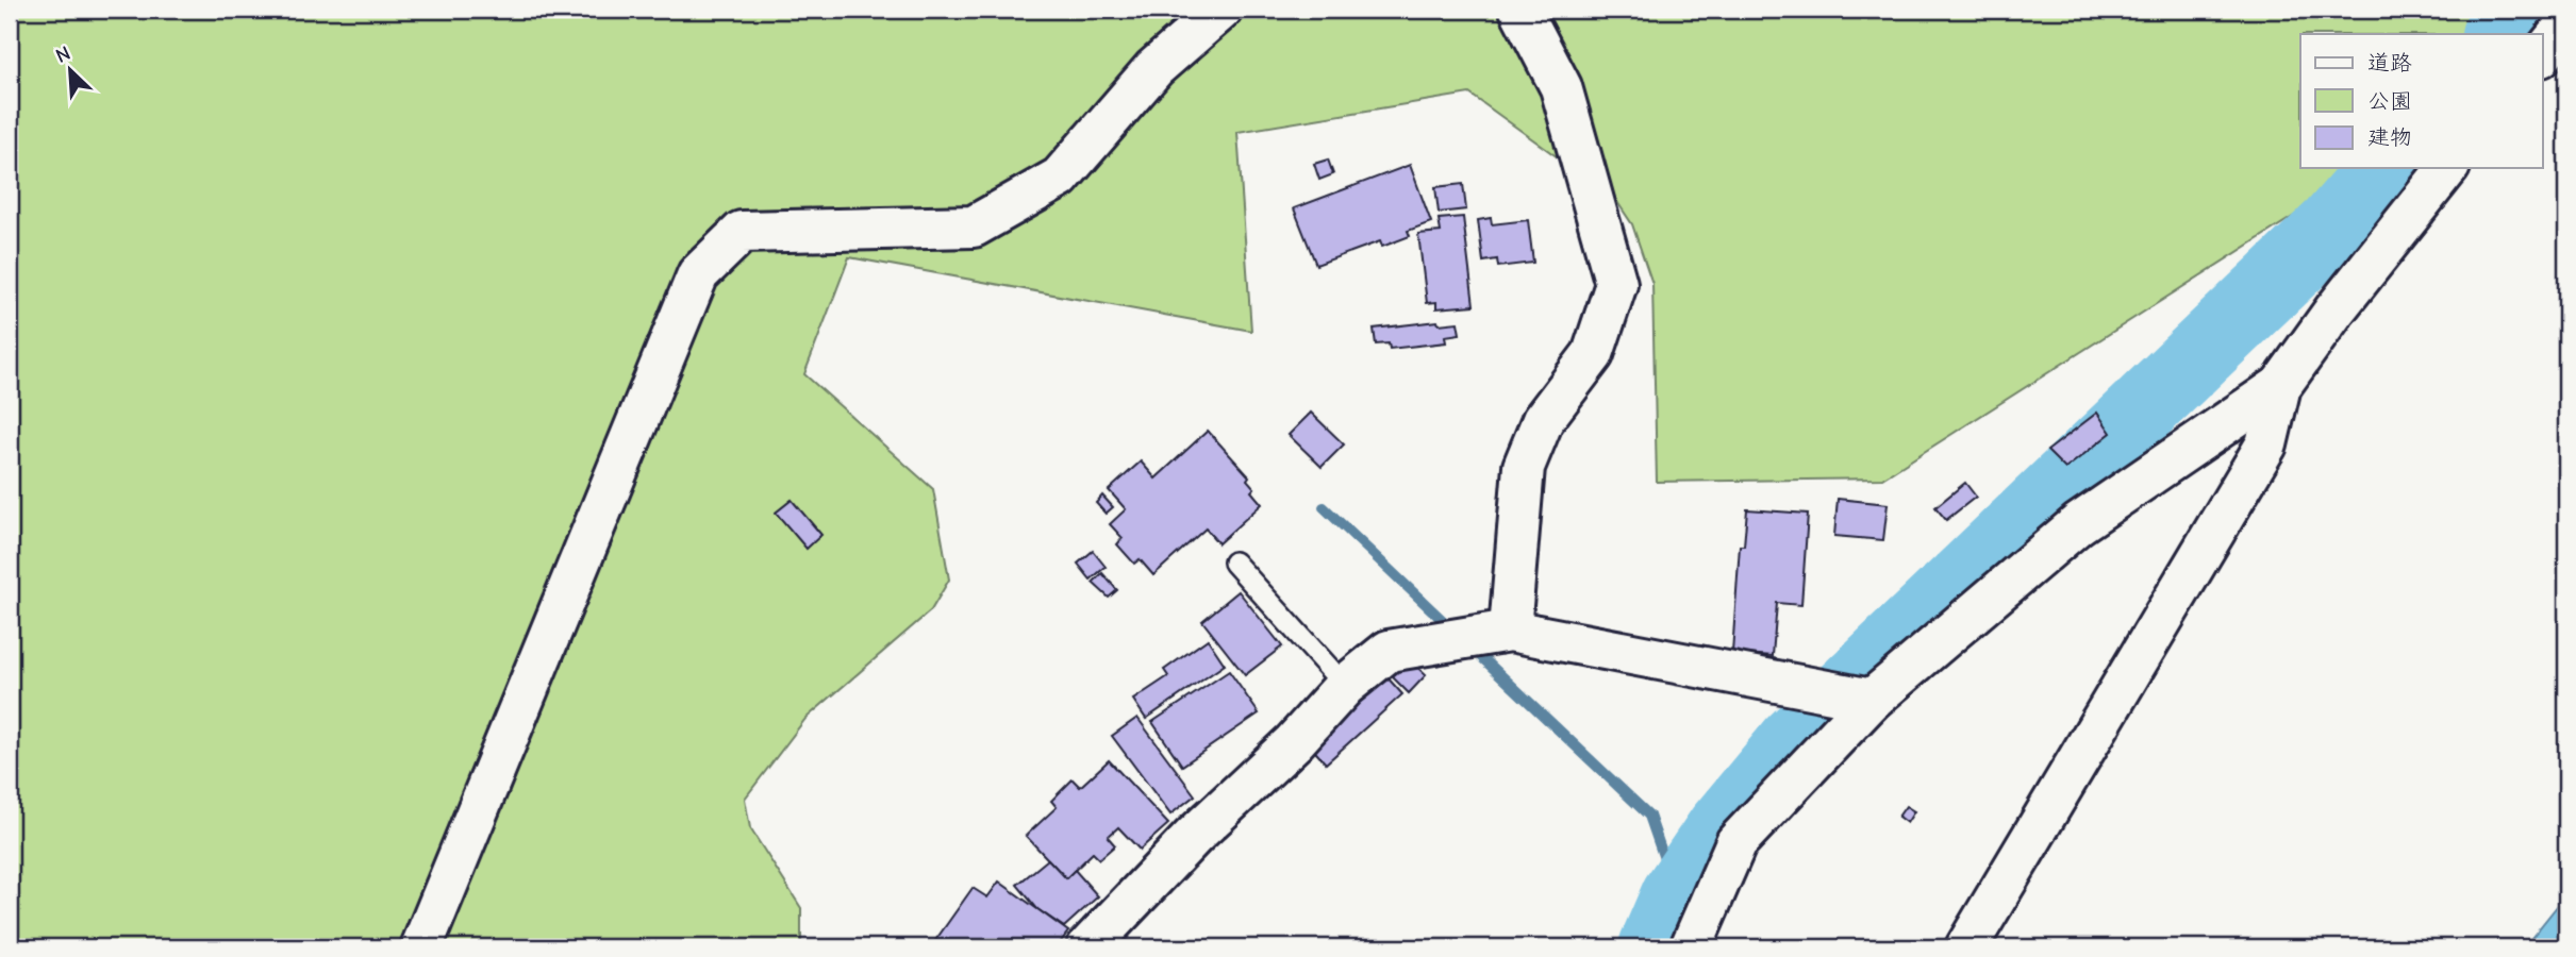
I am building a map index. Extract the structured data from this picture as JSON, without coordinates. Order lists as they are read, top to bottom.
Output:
{
  "legend": ["道路", "公園", "建物"],
  "north": "top left"
}
